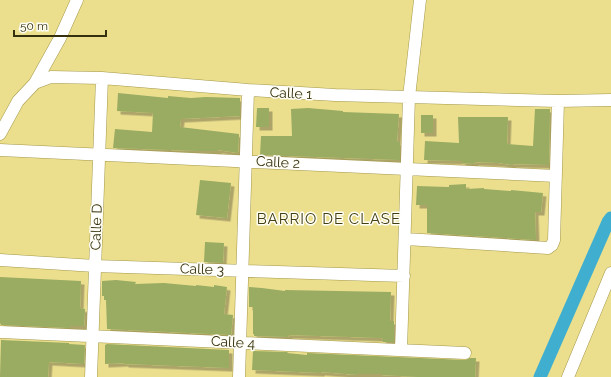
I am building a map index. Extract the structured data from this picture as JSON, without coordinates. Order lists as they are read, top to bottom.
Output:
{
  "streets": {
    "street": [
      "Calle 1",
      "Calle 2",
      "Calle D",
      "Calle 3",
      "Calle 4"
    ]
  },
  "crossings": [
    ["Calle 1", "Calle D"],
    ["Calle 2", "Calle D"],
    ["Calle D", "Calle 3"],
    ["Calle D", "Calle 4"]
  ],
  "districts": ["BARRIO DE CLASE"],
  "scale_bar": "50 m"
}
